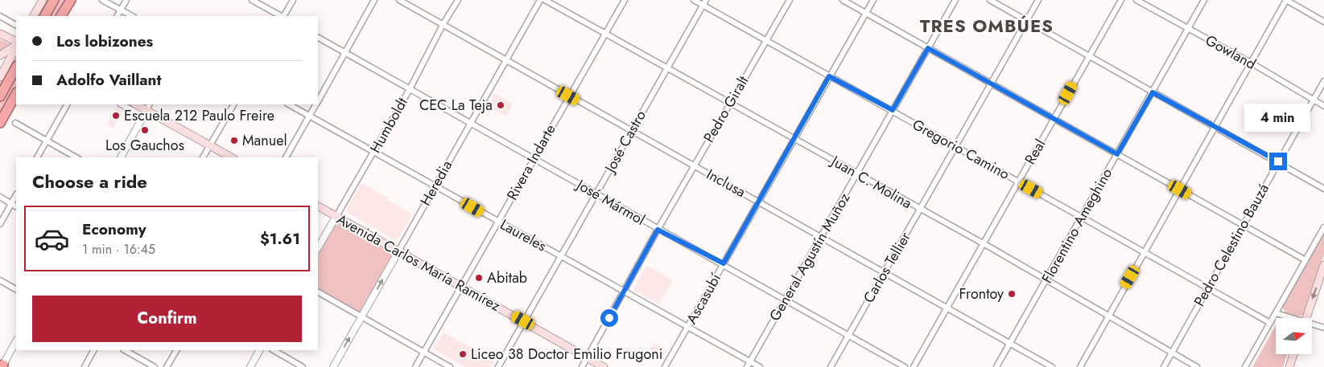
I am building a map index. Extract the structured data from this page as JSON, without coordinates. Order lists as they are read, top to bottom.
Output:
{
  "streets": {
    "main road": ["Avenida Carlos María Ramírez"],
    "street": [
      "Gowland",
      "Pedro Giralt",
      "Humboldt",
      "José Castro",
      "Gregorio Camino",
      "Real",
      "Rivera Indarte",
      "Juan C. Molina",
      "Heredia",
      "Inclusa",
      "José Mármol",
      "Florentino Ameghino",
      "Laureles",
      "Pedro Celestino Bauzá",
      "General Agustín Muñoz",
      "Carlos Tellier",
      "Ascasubí"
    ]
  },
  "crossings": [
    ["Gowland", "Florentino Ameghino"],
    ["Gowland", "Pedro Celestino Bauzá"],
    ["Pedro Giralt", "Gregorio Camino"],
    ["Pedro Giralt", "Juan C. Molina"],
    ["Pedro Giralt", "Inclusa"],
    ["Pedro Giralt", "José Mármol"],
    ["Pedro Giralt", "Laureles"],
    ["Pedro Giralt", "Avenida Carlos María Ramírez"],
    ["Humboldt", "Inclusa"],
    ["Humboldt", "José Mármol"],
    ["Humboldt", "Laureles"],
    ["Humboldt", "Avenida Carlos María Ramírez"],
    ["José Castro", "Gregorio Camino"],
    ["José Castro", "Juan C. Molina"],
    ["José Castro", "Inclusa"],
    ["José Castro", "José Mármol"],
    ["José Castro", "Laureles"],
    ["José Castro", "Avenida Carlos María Ramírez"],
    ["Gregorio Camino", "Real"],
    ["Gregorio Camino", "Florentino Ameghino"],
    ["Gregorio Camino", "Pedro Celestino Bauzá"],
    ["Gregorio Camino", "General Agustín Muñoz"],
    ["Gregorio Camino", "Carlos Tellier"],
    ["Gregorio Camino", "Ascasubí"],
    ["Real", "Juan C. Molina"],
    ["Real", "Inclusa"],
    ["Rivera Indarte", "Juan C. Molina"],
    ["Rivera Indarte", "Inclusa"],
    ["Rivera Indarte", "José Mármol"],
    ["Rivera Indarte", "Laureles"],
    ["Rivera Indarte", "Avenida Carlos María Ramírez"],
    ["Juan C. Molina", "Florentino Ameghino"],
    ["Juan C. Molina", "Pedro Celestino Bauzá"],
    ["Juan C. Molina", "General Agustín Muñoz"],
    ["Juan C. Molina", "Carlos Tellier"],
    ["Juan C. Molina", "Ascasubí"],
    ["Heredia", "Inclusa"],
    ["Heredia", "José Mármol"],
    ["Heredia", "Laureles"],
    ["Heredia", "Avenida Carlos María Ramírez"],
    ["Inclusa", "Florentino Ameghino"],
    ["Inclusa", "General Agustín Muñoz"],
    ["Inclusa", "Carlos Tellier"],
    ["Inclusa", "Ascasubí"],
    ["José Mármol", "General Agustín Muñoz"],
    ["José Mármol", "Carlos Tellier"],
    ["José Mármol", "Ascasubí"],
    ["Laureles", "General Agustín Muñoz"],
    ["Laureles", "Ascasubí"]
  ],
  "districts": ["TRES OMBÚES"],
  "places": [
    "CEC La Teja",
    "Escuela 212 Paulo Freire",
    "Los Gauchos",
    "Manuel",
    "Abitab",
    "Frontoy",
    "Liceo 38 Doctor Emilio Frugoni"
  ],
  "north": "right",
  "page": {
    "banner": ["Los lobizones", "Adolfo Vaillant"],
    "bubble": "4 min",
    "heading": "Choose a ride",
    "list": [
      {
        "name": "Economy",
        "note": "1 min · 16:45",
        "value": "$1.61"
      }
    ],
    "buttons": "Confirm"
  }
}
